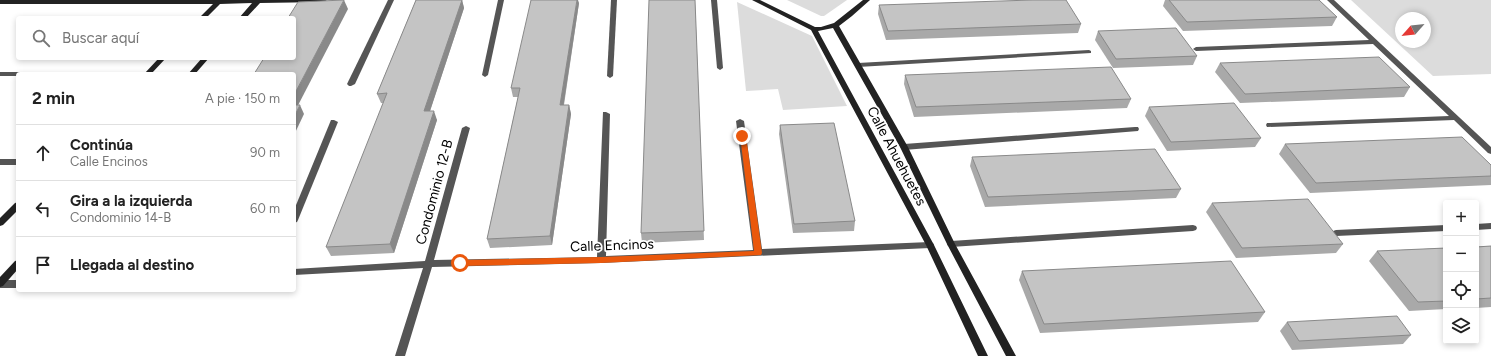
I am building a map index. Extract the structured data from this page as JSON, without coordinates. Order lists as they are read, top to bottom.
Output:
{
  "streets": {
    "street": ["Calle Ahuehuetes", "Condominio 12-B", "Calle Encinos"]
  },
  "crossings": [
    ["Calle Ahuehuetes", "Calle Encinos"],
    ["Condominio 12-B", "Calle Encinos"]
  ],
  "north": "bottom left",
  "page": {
    "search": "Buscar aquí",
    "heading": ["2 min", "A pie · 150 m"],
    "list": [
      ["Continúa", "Calle Encinos", "90 m"],
      ["Gira a la izquierda", "Condominio 14-B", "60 m"],
      "Llegada al destino"
    ],
    "map_buttons": ["+", "−"]
  }
}
